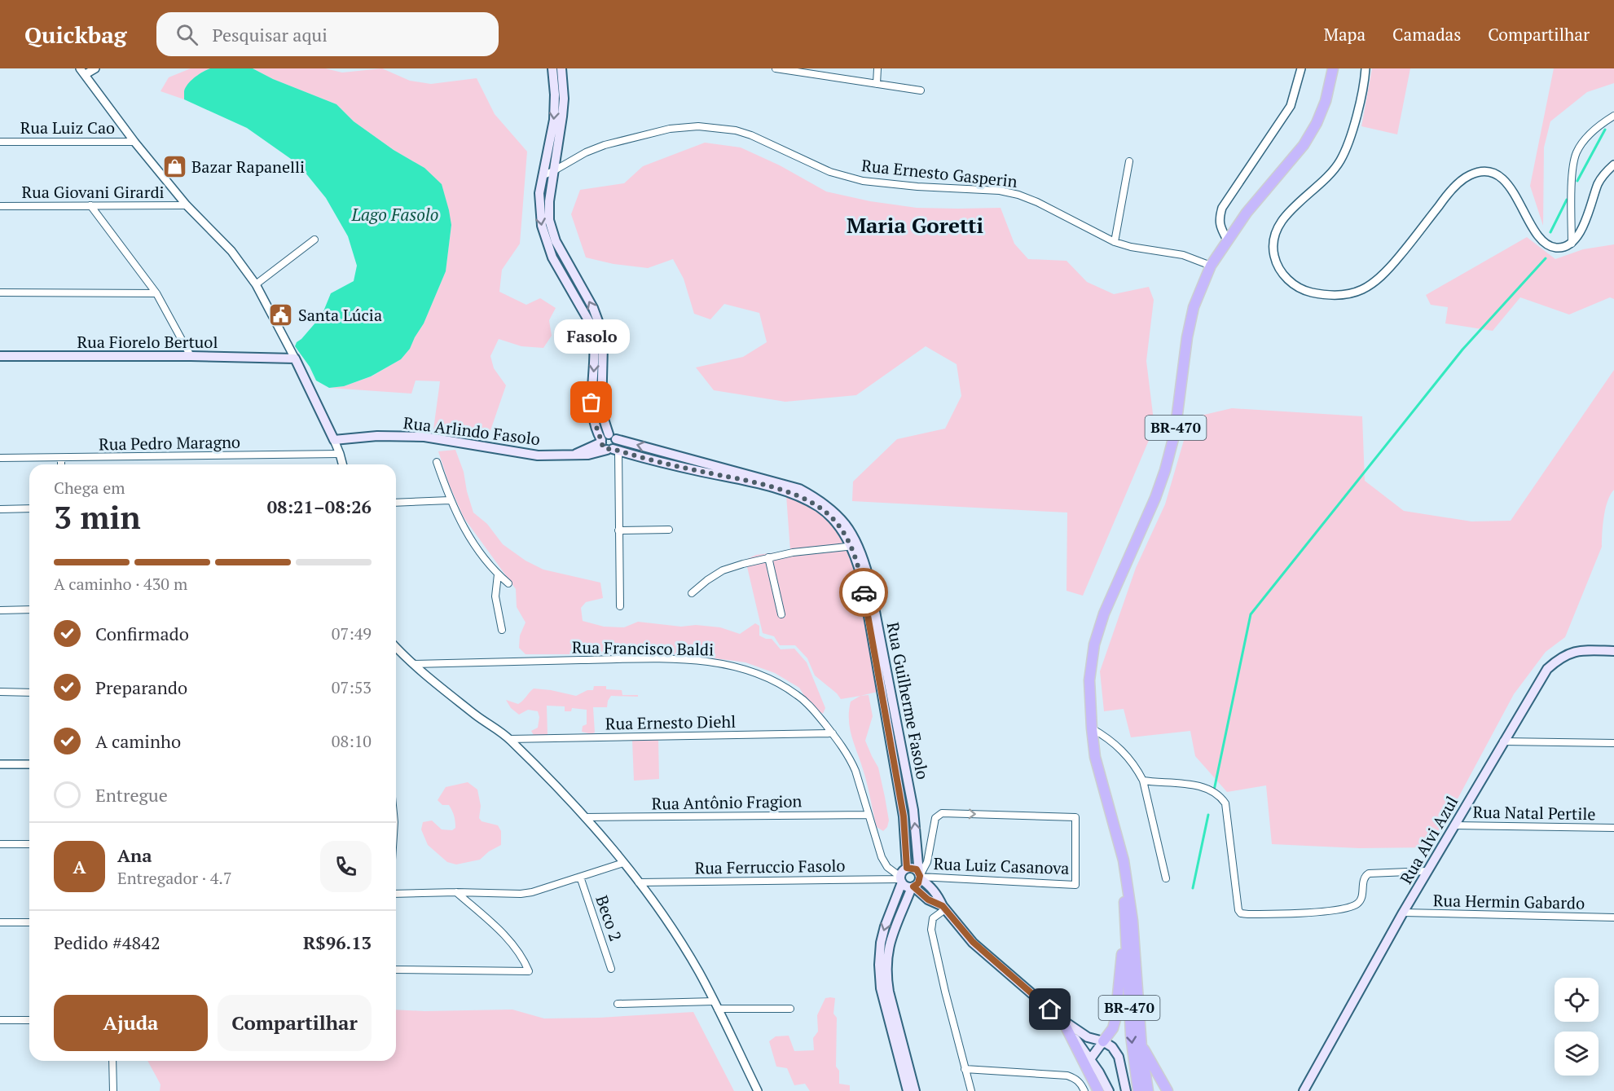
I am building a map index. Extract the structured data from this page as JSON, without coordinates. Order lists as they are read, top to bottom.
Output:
{
  "streets": {
    "highway": ["BR-470"],
    "main road": [
      "Rua Fiorelo Bertuol",
      "Rua Arlindo Fasolo",
      "Rua Guilherme Fasolo",
      "Rua Alvi Azul"
    ],
    "street": [
      "Rua Luiz Cao",
      "Rua Ernesto Gasperin",
      "Rua Giovani Girardi",
      "Rua Pedro Maragno",
      "Rua Francisco Baldi",
      "Rua Ernesto Diehl",
      "Rua Antônio Fragion",
      "Rua Natal Pertile",
      "Rua Luiz Casanova",
      "Rua Ferruccio Fasolo",
      "Rua Hermin Gabardo",
      "Beco 2"
    ]
  },
  "crossings": [
    ["Rua Ernesto Gasperin", "BR-470"],
    ["Rua Arlindo Fasolo", "Rua Guilherme Fasolo"],
    ["Rua Francisco Baldi", "Rua Guilherme Fasolo"],
    ["Rua Francisco Baldi", "Rua Ernesto Diehl"],
    ["Rua Francisco Baldi", "Rua Antônio Fragion"],
    ["Rua Francisco Baldi", "Rua Luiz Casanova"],
    ["Rua Francisco Baldi", "Rua Ferruccio Fasolo"],
    ["Rua Guilherme Fasolo", "Rua Luiz Casanova"],
    ["Rua Guilherme Fasolo", "Rua Ferruccio Fasolo"],
    ["Rua Natal Pertile", "Rua Alvi Azul"],
    ["Rua Alvi Azul", "Rua Hermin Gabardo"],
    ["Rua Luiz Casanova", "Rua Ferruccio Fasolo"]
  ],
  "districts": ["Maria Goretti"],
  "water": ["Lago Fasolo"],
  "places": {
    "shop": ["Bazar Rapanelli"],
    "public building": ["Santa Lúcia"],
    "other": ["Fasolo"]
  },
  "page": {
    "header": "Quickbag",
    "search": "Pesquisar aqui",
    "nav": ["Mapa", "Camadas", "Compartilhar"],
    "bubble": "Fasolo",
    "heading": ["3 min", "Chega em", "08:21–08:26"],
    "panel": [
      "Ana",
      "Entregador · 4.7",
      "Pedido #4842",
      "R$96.13"
    ],
    "bar": "A caminho · 430 m",
    "list": [
      ["Confirmado", "07:49"],
      ["Preparando", "07:53"],
      ["A caminho", "08:10"],
      "Entregue"
    ],
    "round": "A",
    "buttons": ["Ajuda", "Compartilhar"]
  }
}
